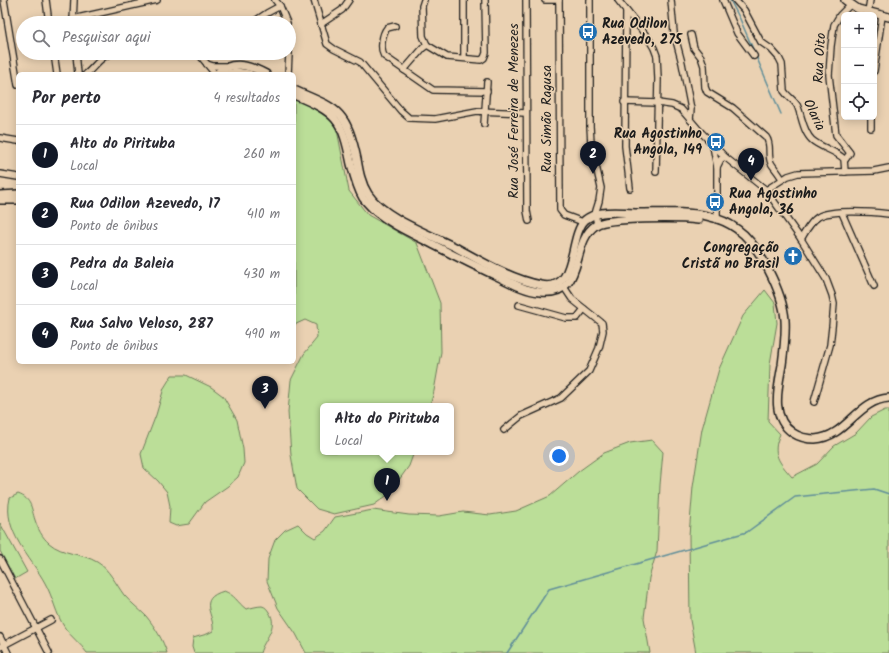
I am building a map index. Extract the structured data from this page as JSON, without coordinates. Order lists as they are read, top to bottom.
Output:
{
  "streets": {
    "street": [
      "Rua Oito",
      "Rua José Ferreira de Menezes",
      "Olaria",
      "Rua Simão Ragusa"
    ]
  },
  "crossings": [
    ["Rua Oito", "Olaria"]
  ],
  "places": {
    "bus stop": ["Rua Odilon Azevedo, 275", "Rua Agostinho Angola, 149", "Rua Agostinho Angola, 36"],
    "church": ["Congregação Cristã no Brasil"]
  },
  "page": {
    "map_buttons": ["+", "−"],
    "search": "Pesquisar aqui",
    "heading": ["Por perto", "4 resultados"],
    "list": [
      {
        "mark": "1",
        "name": "Alto do Pirituba",
        "note": "Local",
        "value": "260 m"
      },
      {
        "mark": "2",
        "name": "Rua Odilon Azevedo, 17",
        "note": "Ponto de ônibus",
        "value": "410 m"
      },
      {
        "mark": "3",
        "name": "Pedra da Baleia",
        "note": "Local",
        "value": "430 m"
      },
      {
        "mark": "4",
        "name": "Rua Salvo Veloso, 287",
        "note": "Ponto de ônibus",
        "value": "490 m"
      }
    ],
    "pins": [
      "2",
      "4",
      "3",
      "1"
    ],
    "popup": ["Alto do Pirituba", "Local"]
  }
}
